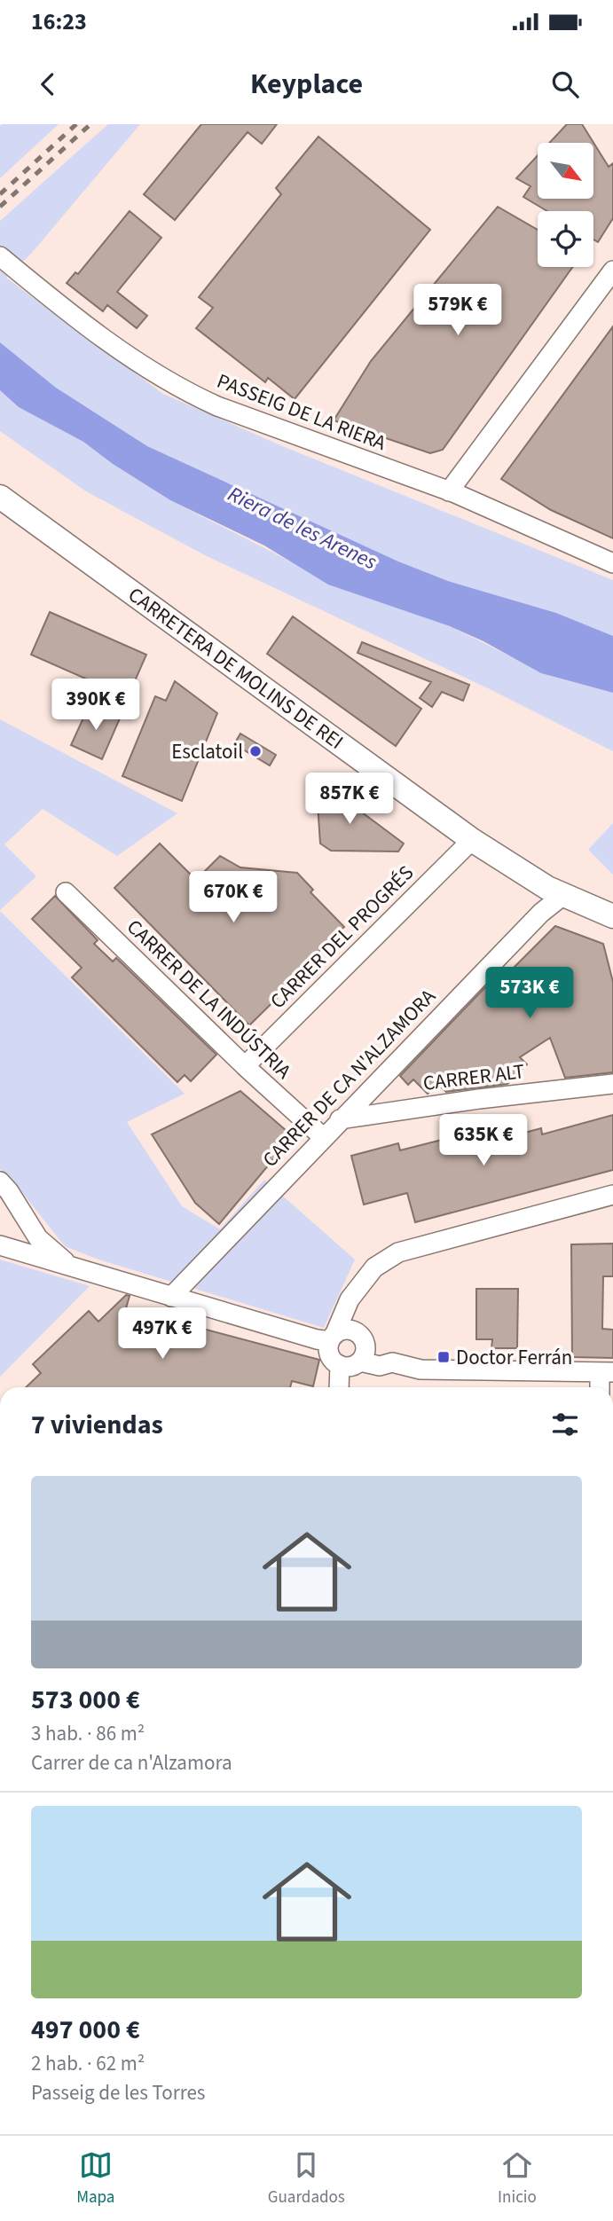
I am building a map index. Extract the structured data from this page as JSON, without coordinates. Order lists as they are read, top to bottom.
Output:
{
  "streets": {
    "main road": ["CARRETERA DE MOLINS DE REI"],
    "street": [
      "PASSEIG DE LA RIERA",
      "CARRER DEL PROGRÉS",
      "CARRER DE LA INDÚSTRIA",
      "CARRER ALT",
      "CARRER DE CA N'ALZAMORA"
    ]
  },
  "crossings": [
    ["CARRETERA DE MOLINS DE REI", "CARRER DEL PROGRÉS"],
    ["CARRETERA DE MOLINS DE REI", "CARRER DE CA N'ALZAMORA"],
    ["CARRER DEL PROGRÉS", "CARRER DE LA INDÚSTRIA"],
    ["CARRER DE LA INDÚSTRIA", "CARRER DE CA N'ALZAMORA"],
    ["CARRER ALT", "CARRER DE CA N'ALZAMORA"]
  ],
  "water": ["Riera de les Arenes"],
  "places": {
    "other": ["Esclatoil"],
    "transit": ["Doctor Ferrán"]
  },
  "north": "bottom right",
  "page": {
    "status": "16:23",
    "header": "Keyplace",
    "price": [
      "579K €",
      "390K €",
      "857K €",
      "670K €",
      "573K €",
      "635K €",
      "497K €"
    ],
    "heading": "7 viviendas",
    "list": [
      {
        "name": "573 000 €",
        "note": "3 hab. · 86 m² · Carrer de ca n'Alzamora"
      },
      {
        "name": "497 000 €",
        "note": "2 hab. · 62 m² · Passeig de les Torres"
      }
    ],
    "tabs": ["Mapa", "Guardados", "Inicio"]
  }
}
